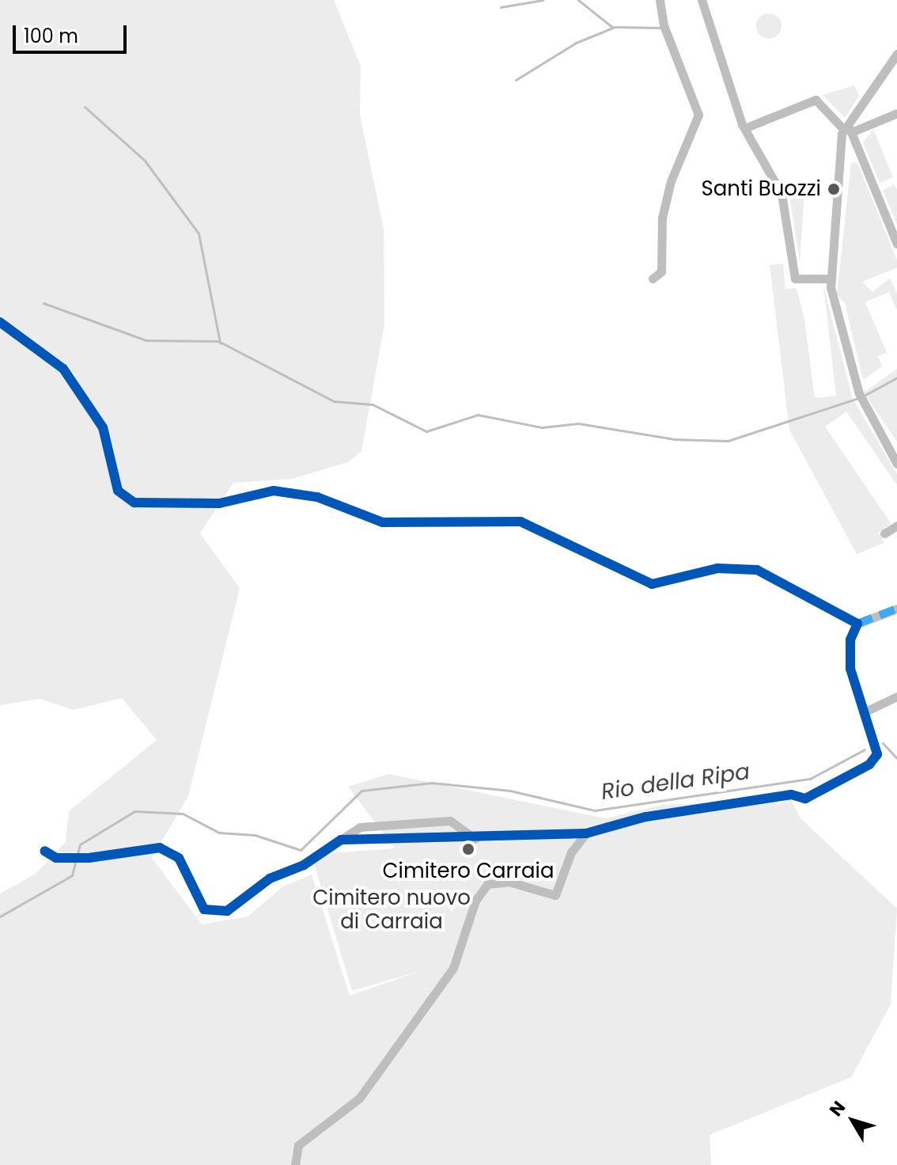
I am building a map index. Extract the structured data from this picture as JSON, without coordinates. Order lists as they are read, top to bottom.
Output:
{
  "water": ["Rio della Ripa"],
  "parks": ["Cimitero nuovo di Carraia"],
  "places": ["Santi Buozzi", "Cimitero Carraia"],
  "scale_bar": "100 m",
  "north": "top left"
}
